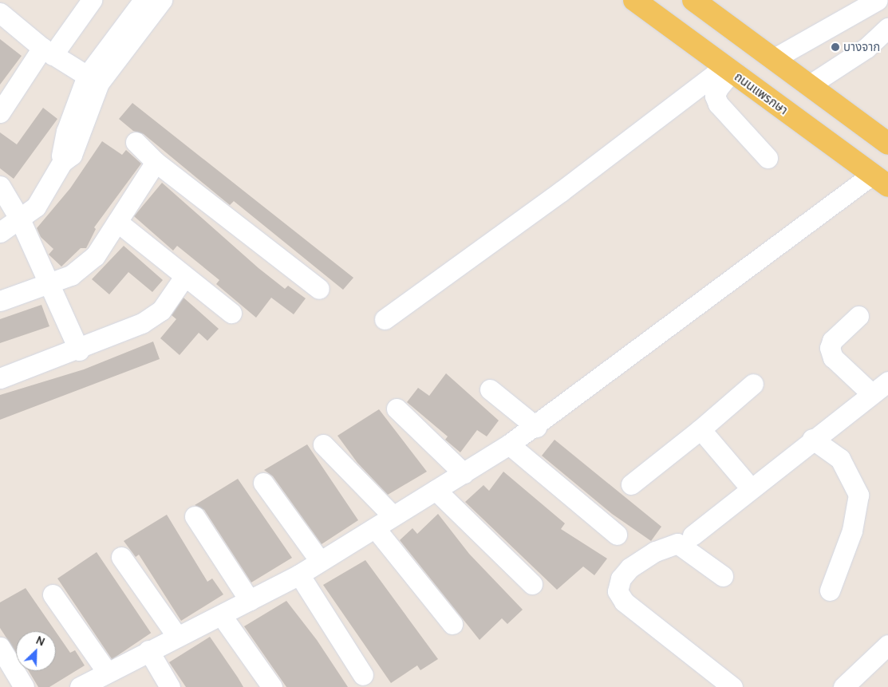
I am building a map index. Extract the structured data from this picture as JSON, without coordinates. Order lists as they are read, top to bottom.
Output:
{
  "streets": {
    "main road": ["ถนนแพรกษา"]
  },
  "places": ["บางจาก"],
  "north": "top right"
}
